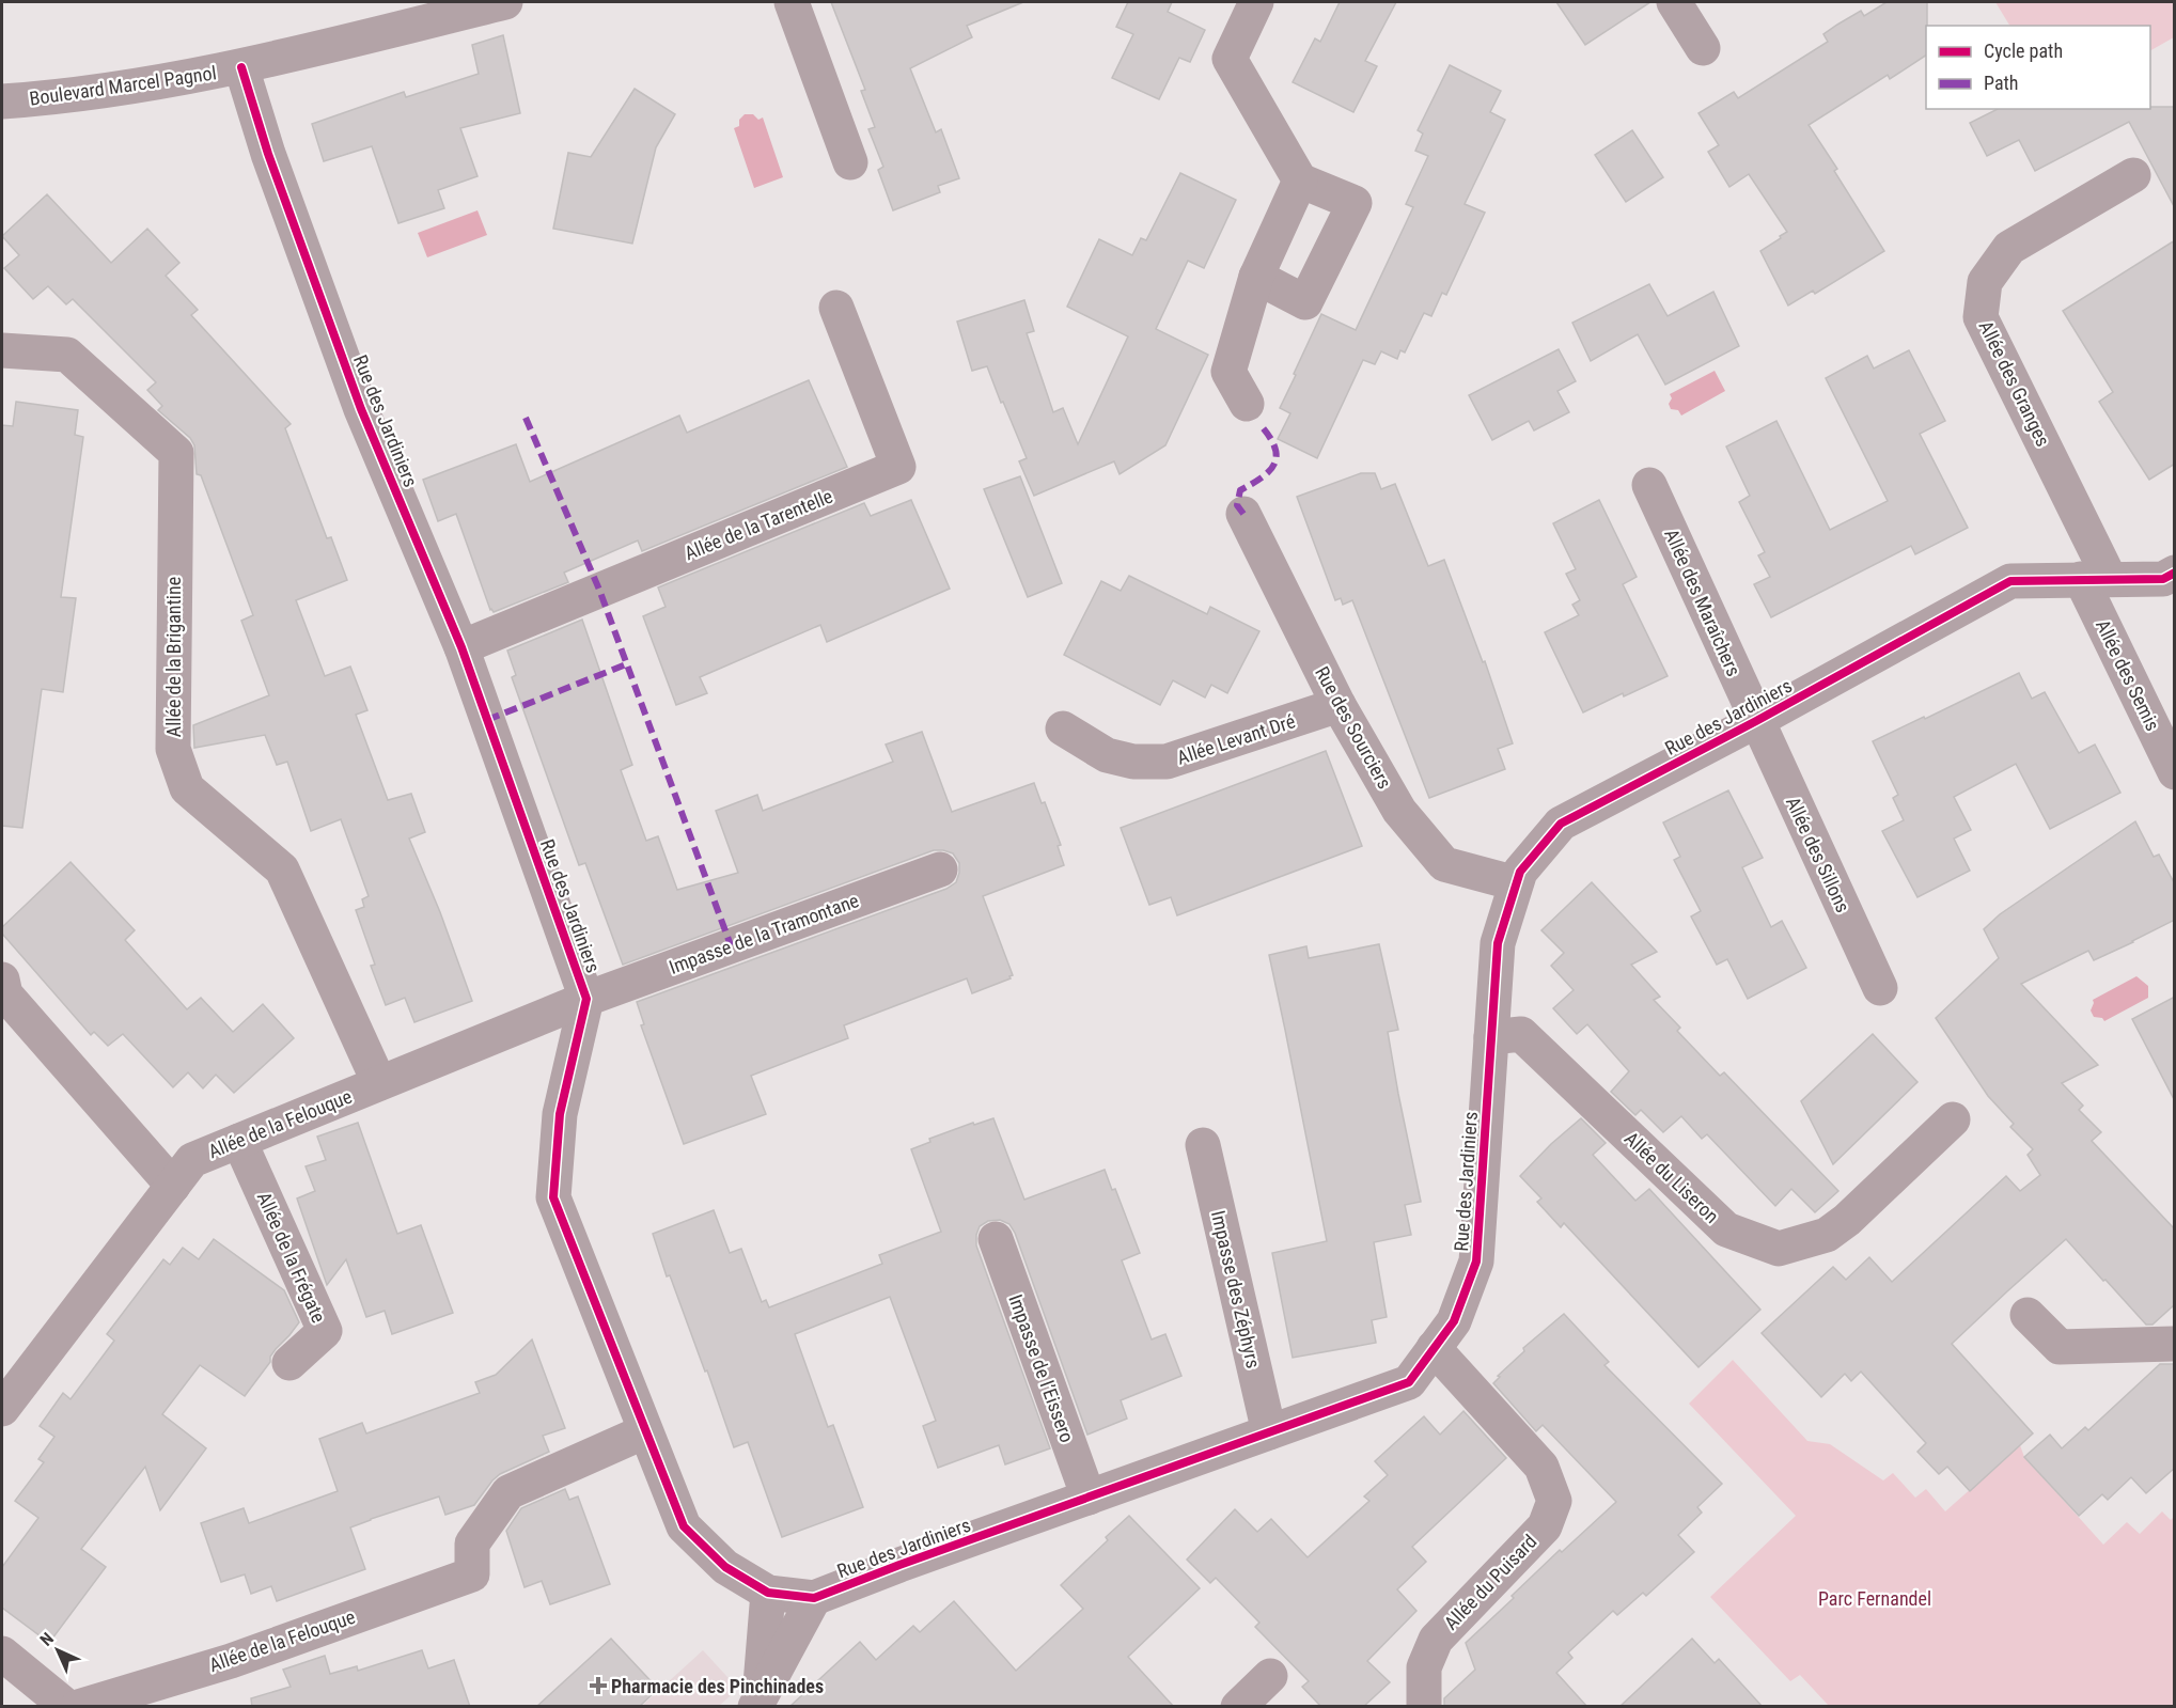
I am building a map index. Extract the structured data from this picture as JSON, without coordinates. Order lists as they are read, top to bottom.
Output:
{
  "streets": {
    "street": [
      "Boulevard Marcel Pagnol",
      "Allée des Granges",
      "Rue des Jardiniers",
      "Allée de la Tarentelle",
      "Allée des Maraîchers",
      "Allée de la Brigantine",
      "Allée des Semis",
      "Rue des Sourciers",
      "Allée Levant Dré",
      "Allée des Sillons",
      "Impasse de la Tramontane",
      "Allée de la Felouque",
      "Allée du Liseron",
      "Allée de la Frégate",
      "Impasse des Zéphyrs",
      "Impasse de l’Eissero",
      "Allée du Puisard"
    ]
  },
  "crossings": [
    ["Boulevard Marcel Pagnol", "Rue des Jardiniers"],
    ["Allée des Granges", "Rue des Jardiniers"],
    ["Allée des Granges", "Allée des Semis"],
    ["Rue des Jardiniers", "Allée de la Tarentelle"],
    ["Rue des Jardiniers", "Allée des Maraîchers"],
    ["Rue des Jardiniers", "Allée des Semis"],
    ["Rue des Jardiniers", "Rue des Sourciers"],
    ["Rue des Jardiniers", "Allée des Sillons"],
    ["Rue des Jardiniers", "Impasse de la Tramontane"],
    ["Rue des Jardiniers", "Allée de la Felouque"],
    ["Rue des Jardiniers", "Allée du Liseron"],
    ["Rue des Jardiniers", "Impasse des Zéphyrs"],
    ["Rue des Jardiniers", "Impasse de l’Eissero"],
    ["Rue des Jardiniers", "Allée du Puisard"],
    ["Allée des Maraîchers", "Allée des Sillons"],
    ["Allée de la Brigantine", "Allée de la Felouque"],
    ["Rue des Sourciers", "Allée Levant Dré"],
    ["Impasse de la Tramontane", "Allée de la Felouque"],
    ["Allée de la Felouque", "Allée de la Frégate"]
  ],
  "parks": ["Parc Fernandel"],
  "places": {
    "health": ["Pharmacie des Pinchinades"]
  },
  "legend": ["Cycle path", "Path"],
  "north": "top left"
}
